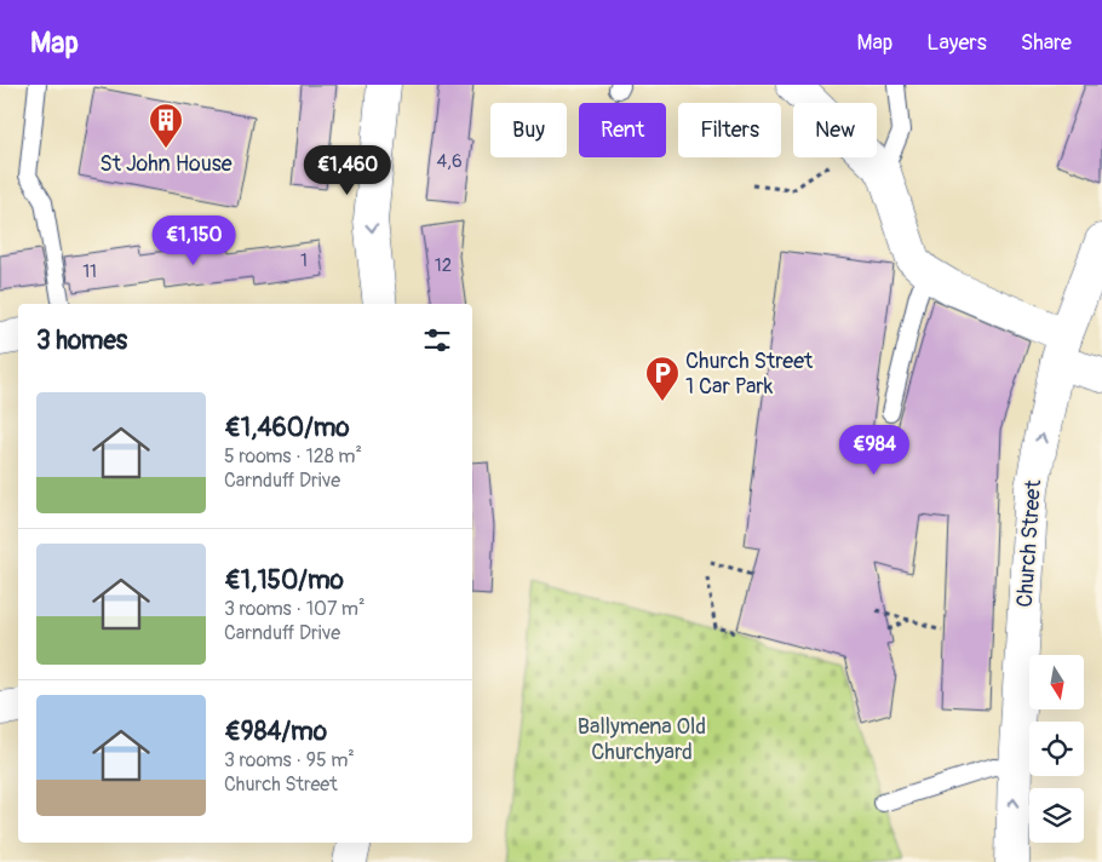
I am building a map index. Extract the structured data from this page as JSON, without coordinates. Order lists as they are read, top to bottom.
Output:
{
  "streets": {
    "street": ["Church Street"]
  },
  "one_way": ["Church Street"],
  "parks": ["Ballymena Old Churchyard"],
  "places": {
    "building": ["St John House"],
    "parking": ["Church Street 1 Car Park"]
  },
  "house_numbers": [
    "4,6",
    "1",
    "12",
    "11"
  ],
  "north": "bottom",
  "page": {
    "header": "Map",
    "nav": ["Map", "Layers", "Share"],
    "chip": [
      "Buy",
      "Rent",
      "Filters",
      "New"
    ],
    "price": ["€1,460", "€1,150", "€984"],
    "heading": "3 homes",
    "list": [
      {
        "name": "€1,460/mo",
        "note": "5 rooms · 128 m² · Carnduff Drive"
      },
      {
        "name": "€1,150/mo",
        "note": "3 rooms · 107 m² · Carnduff Drive"
      },
      {
        "name": "€984/mo",
        "note": "3 rooms · 95 m² · Church Street"
      }
    ]
  }
}
